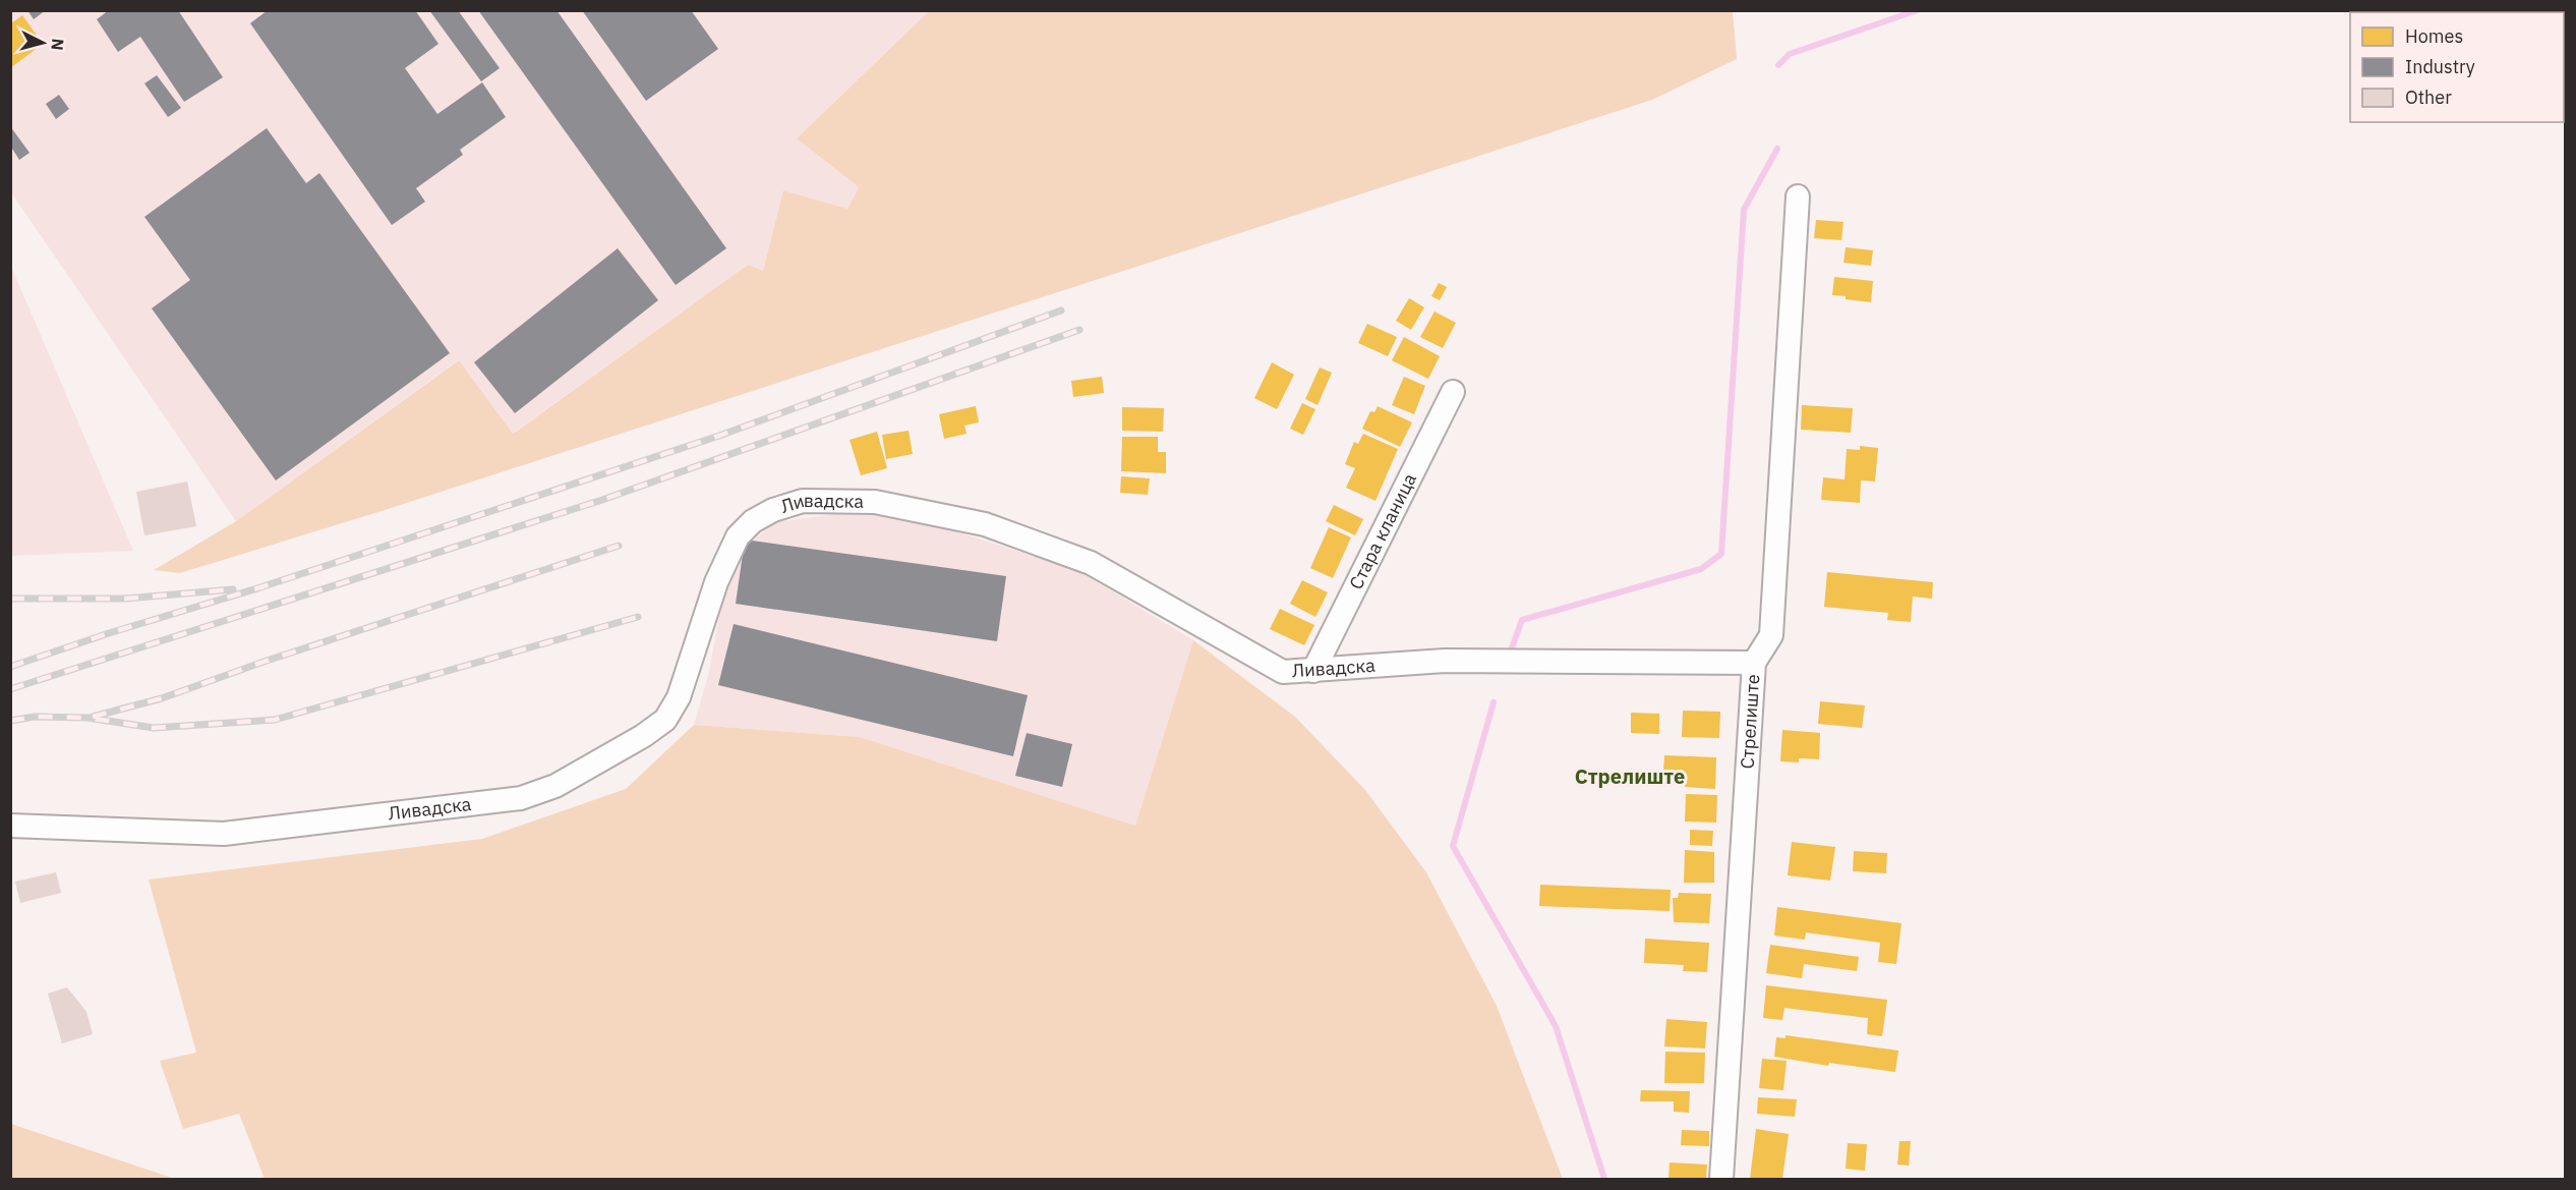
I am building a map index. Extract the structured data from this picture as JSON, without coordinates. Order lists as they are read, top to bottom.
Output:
{
  "streets": {
    "street": ["Ливадска", "Стара кланица", "Стрелиште"]
  },
  "crossings": [
    ["Ливадска", "Стара кланица"],
    ["Ливадска", "Стрелиште"]
  ],
  "districts": ["Стрелиште"],
  "legend": ["Homes", "Industry", "Other"],
  "north": "right"
}
